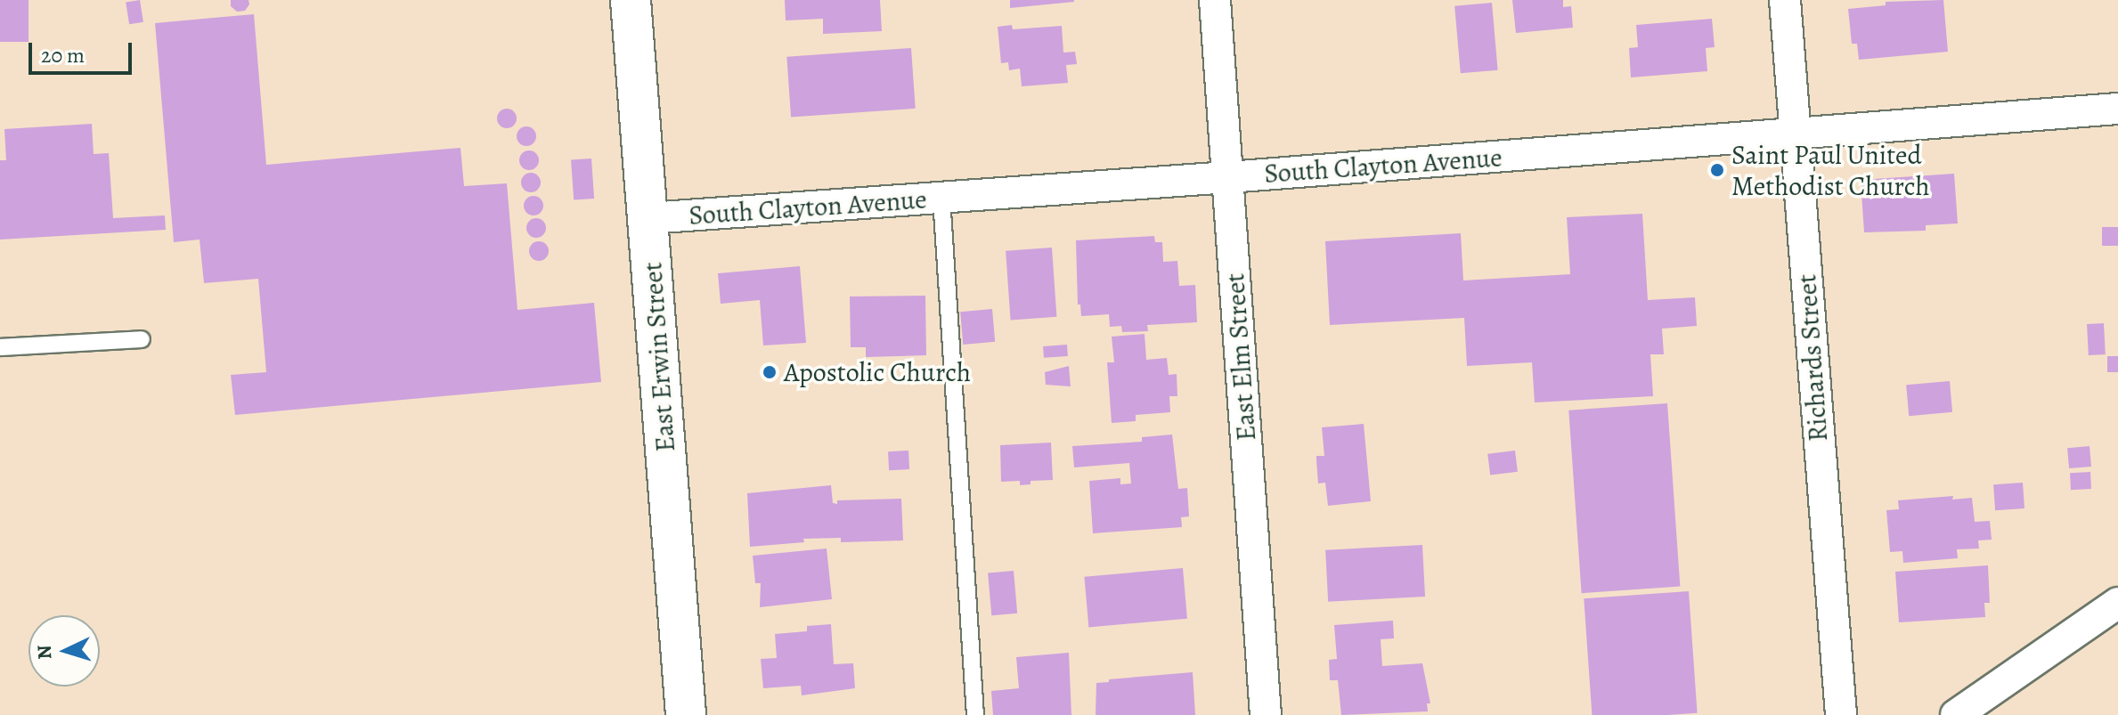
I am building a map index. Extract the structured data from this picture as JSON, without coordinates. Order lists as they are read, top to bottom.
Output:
{
  "streets": {
    "main road": ["East Erwin Street"],
    "street": ["South Clayton Avenue", "East Elm Street", "Richards Street"]
  },
  "crossings": [
    ["South Clayton Avenue", "East Erwin Street"],
    ["South Clayton Avenue", "East Elm Street"],
    ["South Clayton Avenue", "Richards Street"]
  ],
  "places": ["Saint Paul United Methodist Church", "Apostolic Church"],
  "scale_bar": "20 m",
  "north": "left"
}
